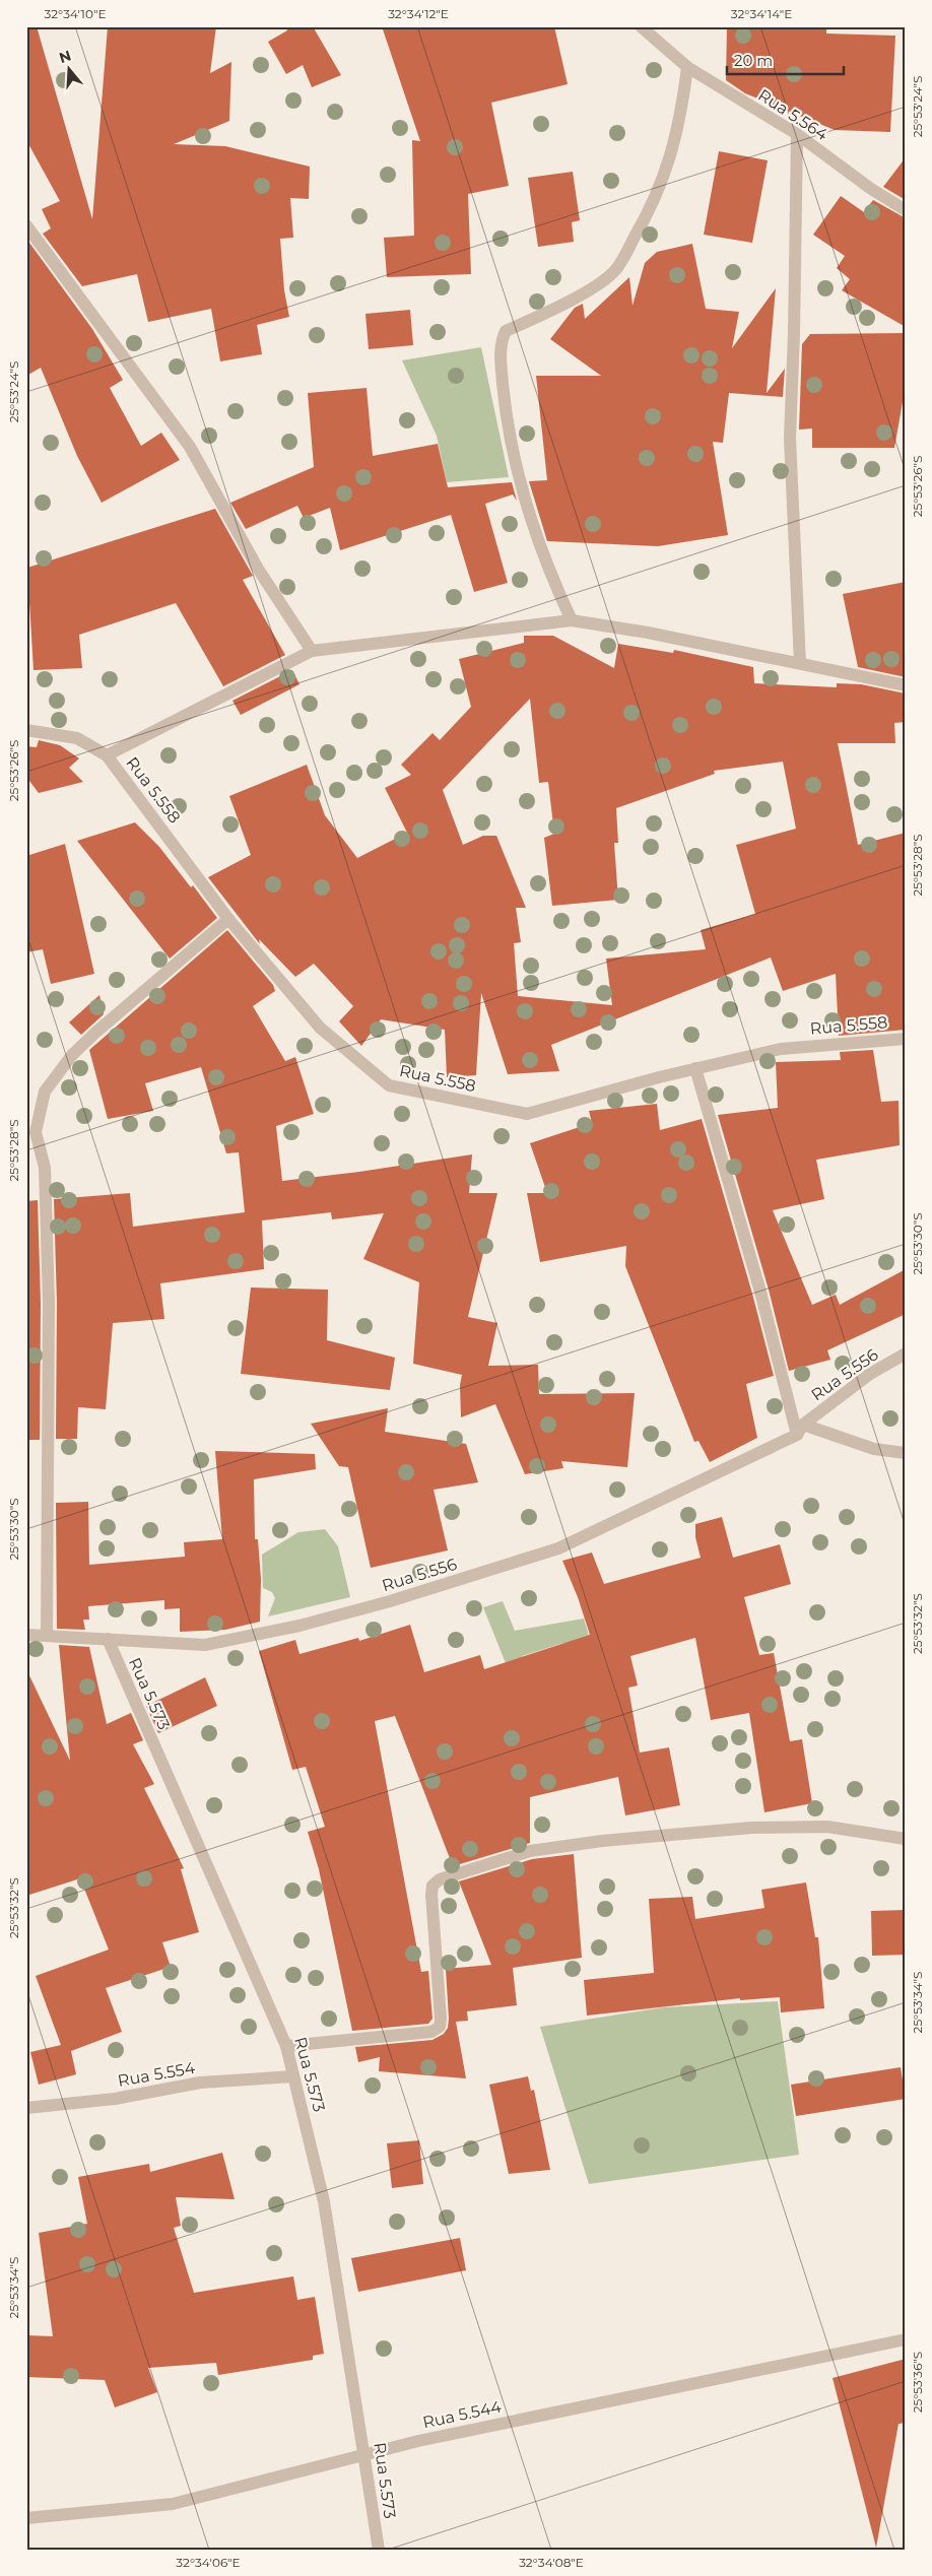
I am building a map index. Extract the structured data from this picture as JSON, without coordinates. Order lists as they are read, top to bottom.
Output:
{
  "streets": {
    "street": [
      "Rua 5.564",
      "Rua 5.558",
      "Rua 5.556",
      "Rua 5.573",
      "Rua 5.554",
      "Rua 5.544"
    ]
  },
  "crossings": [
    ["Rua 5.556", "Rua 5.573"],
    ["Rua 5.573", "Rua 5.554"],
    ["Rua 5.573", "Rua 5.544"]
  ],
  "scale_bar": "20 m",
  "north": "top",
  "coordinates": [
    "32°34'10\"E",
    "32°34'12\"E",
    "32°34'14\"E",
    "25°53'24\"S",
    "25°53'26\"S",
    "25°53'28\"S",
    "25°53'30\"S",
    "25°53'32\"S",
    "25°53'34\"S",
    "25°53'36\"S",
    "32°34'06\"E",
    "32°34'08\"E"
  ]
}
